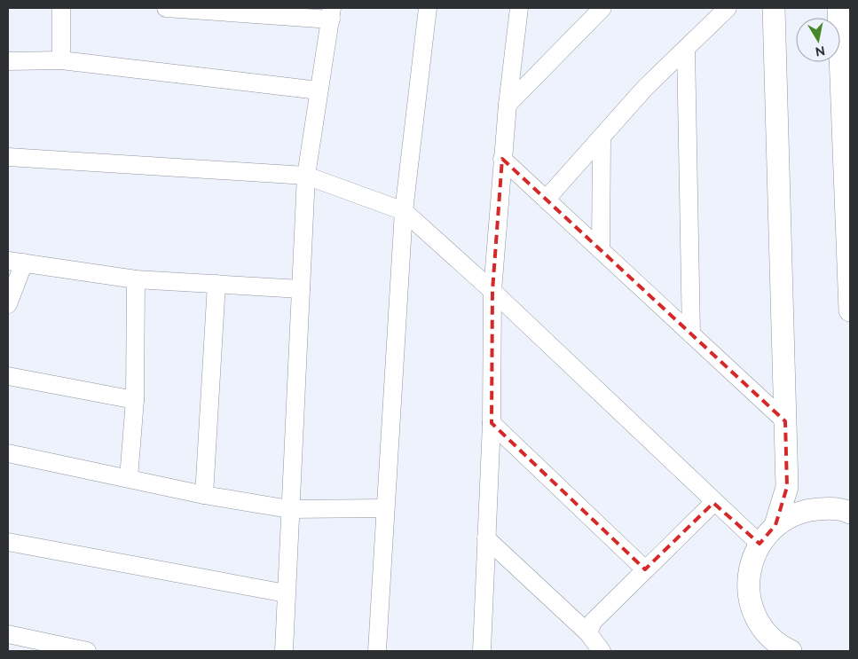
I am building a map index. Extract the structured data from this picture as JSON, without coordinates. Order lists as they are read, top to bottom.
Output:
{
  "north": "bottom"
}
